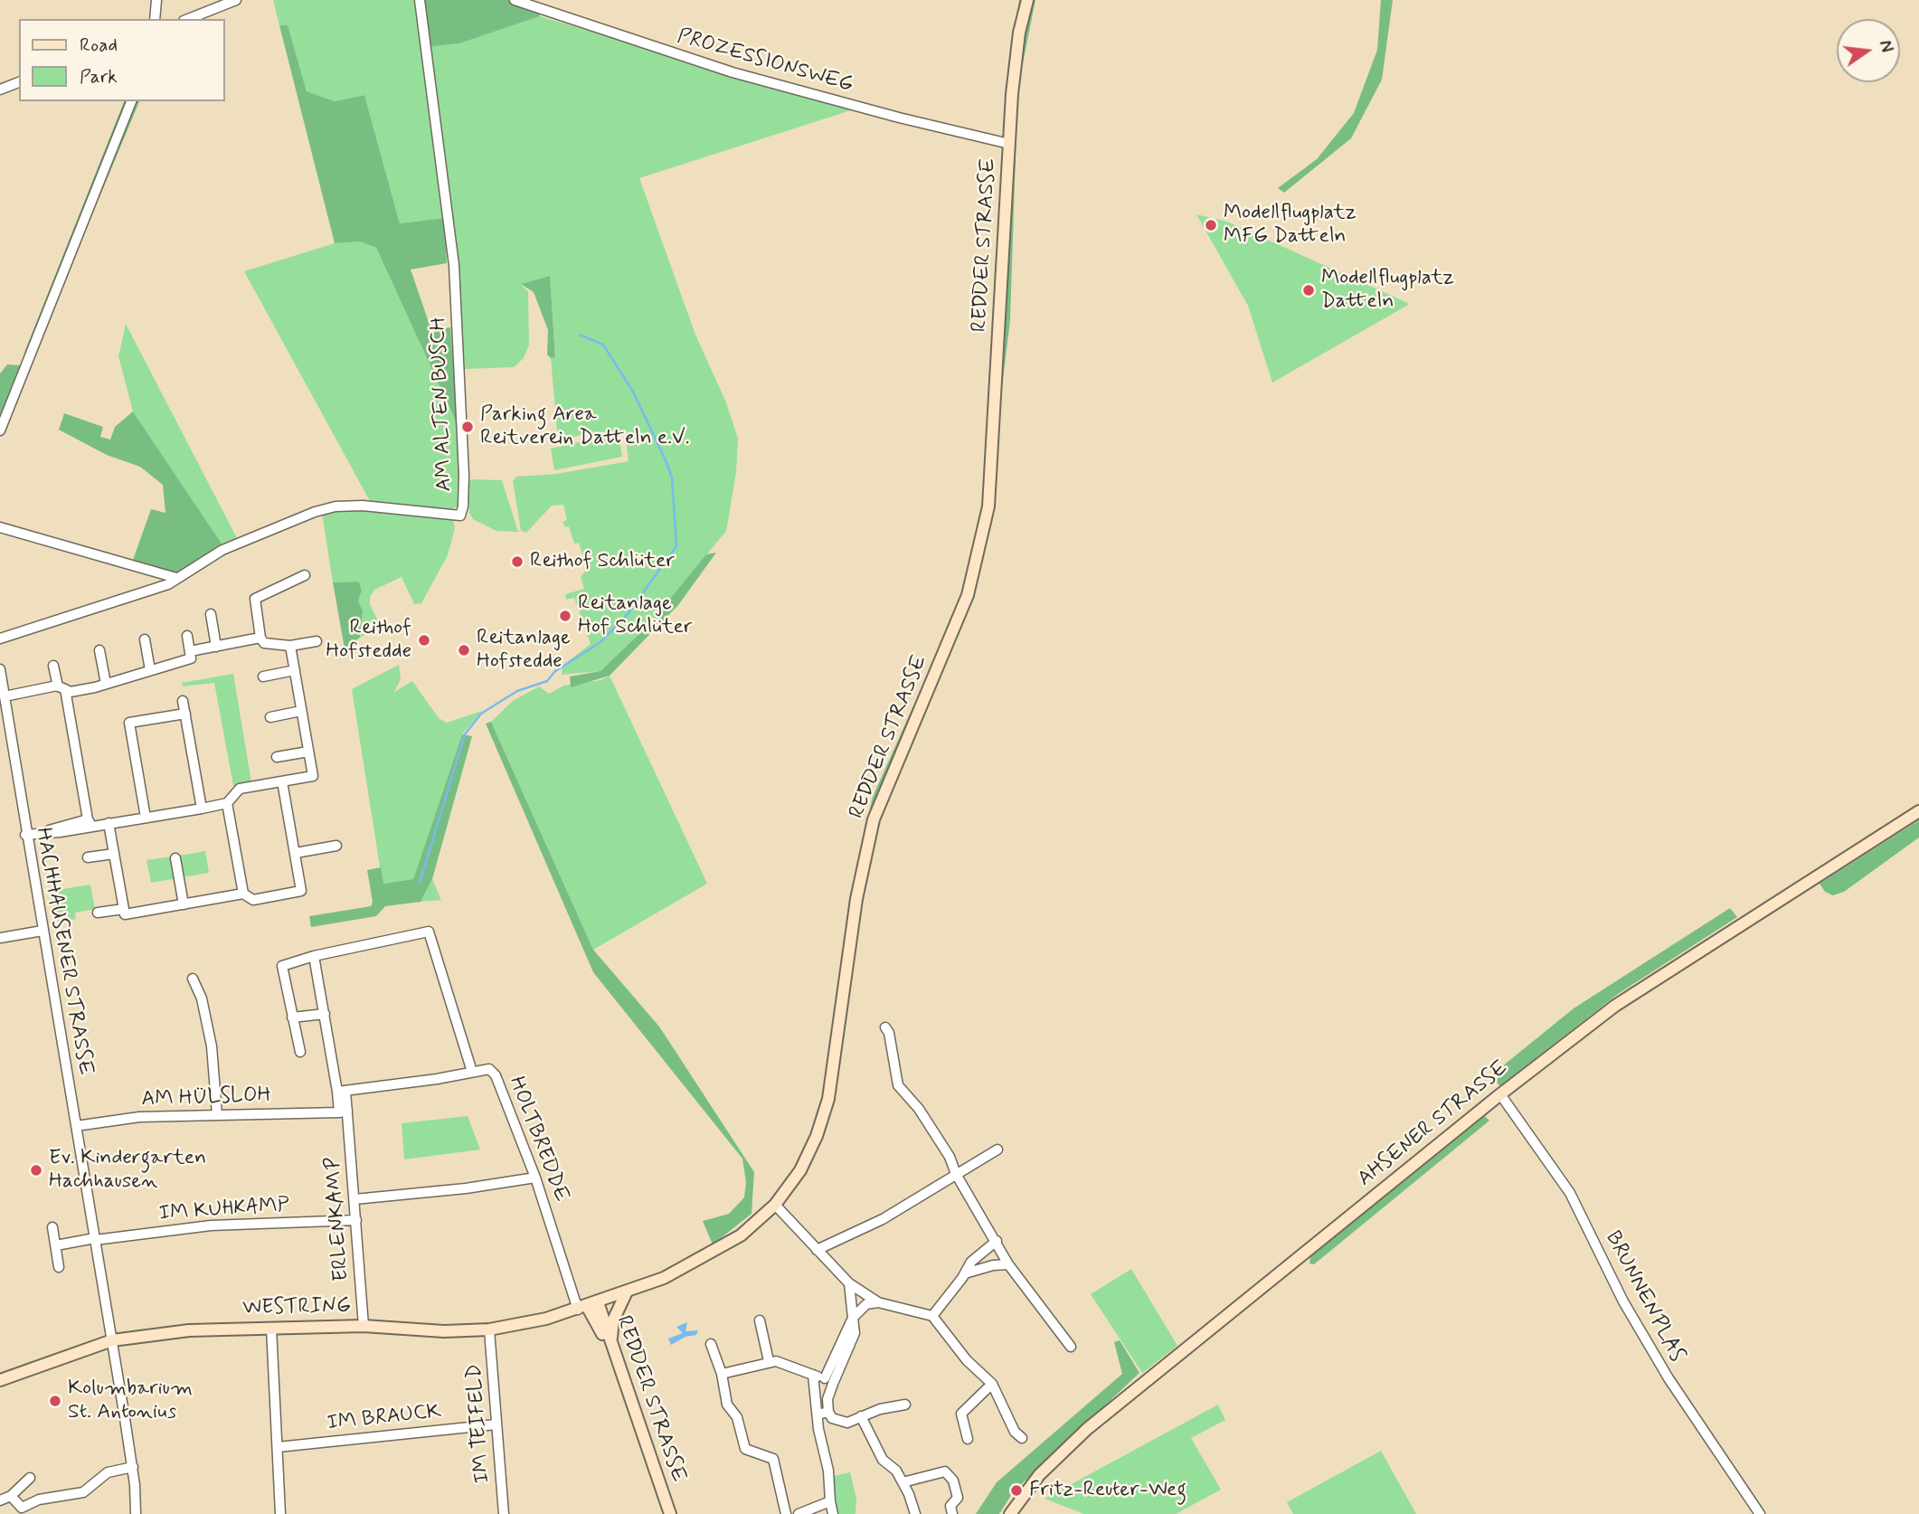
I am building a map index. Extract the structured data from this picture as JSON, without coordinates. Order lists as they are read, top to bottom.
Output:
{
  "streets": {
    "street": [
      "PROZESSIONSWEG",
      "REDDER STRASSE",
      "AM ALTEN BUSCH",
      "HACHHAUSENER STRASSE",
      "AM HÜLSLOH",
      "AHSENER STRASSE",
      "HOLTBREDDE",
      "IM KUHKAMP",
      "ERLENKAMP",
      "BRUNNENPLAS",
      "WESTRING",
      "IM BRAUCK",
      "IM TEIFELD"
    ]
  },
  "crossings": [
    ["PROZESSIONSWEG", "REDDER STRASSE"],
    ["REDDER STRASSE", "HOLTBREDDE"],
    ["REDDER STRASSE", "WESTRING"],
    ["HACHHAUSENER STRASSE", "AM HÜLSLOH"],
    ["HACHHAUSENER STRASSE", "IM KUHKAMP"],
    ["HACHHAUSENER STRASSE", "WESTRING"],
    ["AM HÜLSLOH", "ERLENKAMP"],
    ["AHSENER STRASSE", "BRUNNENPLAS"],
    ["HOLTBREDDE", "WESTRING"],
    ["IM KUHKAMP", "ERLENKAMP"],
    ["ERLENKAMP", "WESTRING"],
    ["WESTRING", "IM TEIFELD"],
    ["IM BRAUCK", "IM TEIFELD"]
  ],
  "places": [
    "Modellflugplatz MFG Datteln",
    "Modellflugplatz Datteln",
    "Parking Area Reitverein Datteln e.V.",
    "Reithof Schlüter",
    "Reitanlage Hof Schlüter",
    "Reithof Hofstedde",
    "Reitanlage Hofstedde",
    "Ev. Kindergarten Hachhausen",
    "Kolumbarium St. Antonius",
    "Fritz-Reuter-Weg"
  ],
  "legend": ["Road", "Park"],
  "north": "right"
}
